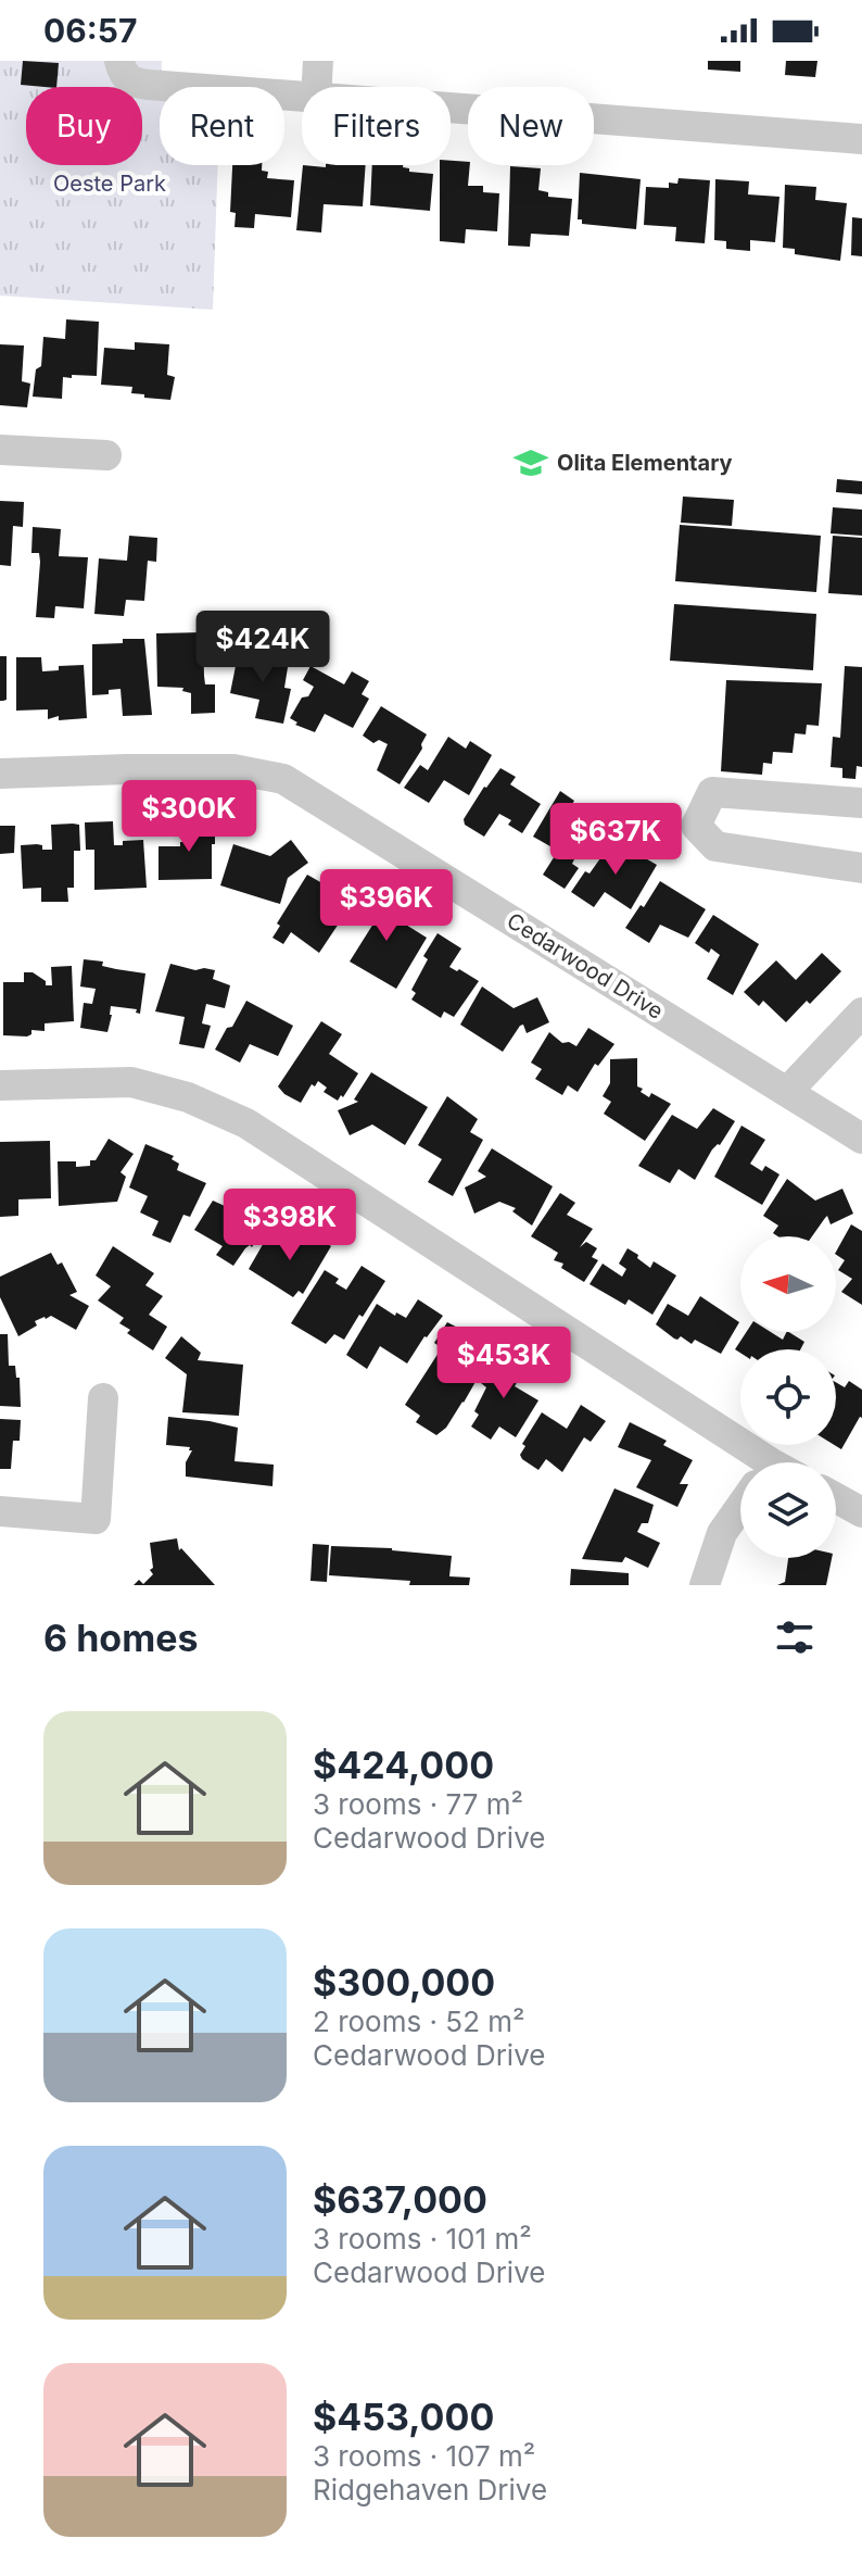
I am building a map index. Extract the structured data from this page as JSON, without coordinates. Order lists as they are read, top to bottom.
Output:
{
  "streets": {
    "street": ["Cedarwood Drive"]
  },
  "parks": ["Oeste Park"],
  "places": {
    "school or university": ["Olita Elementary"]
  },
  "north": "left",
  "page": {
    "status": "06:57",
    "chip": [
      "Buy",
      "Rent",
      "Filters",
      "New"
    ],
    "price": [
      "$424K",
      "$300K",
      "$637K",
      "$396K",
      "$398K",
      "$453K"
    ],
    "heading": "6 homes",
    "list": [
      {
        "name": "$424,000",
        "note": "3 rooms · 77 m² · Cedarwood Drive"
      },
      {
        "name": "$300,000",
        "note": "2 rooms · 52 m² · Cedarwood Drive"
      },
      {
        "name": "$637,000",
        "note": "3 rooms · 101 m² · Cedarwood Drive"
      },
      {
        "name": "$453,000",
        "note": "3 rooms · 107 m² · Ridgehaven Drive"
      }
    ]
  }
}
